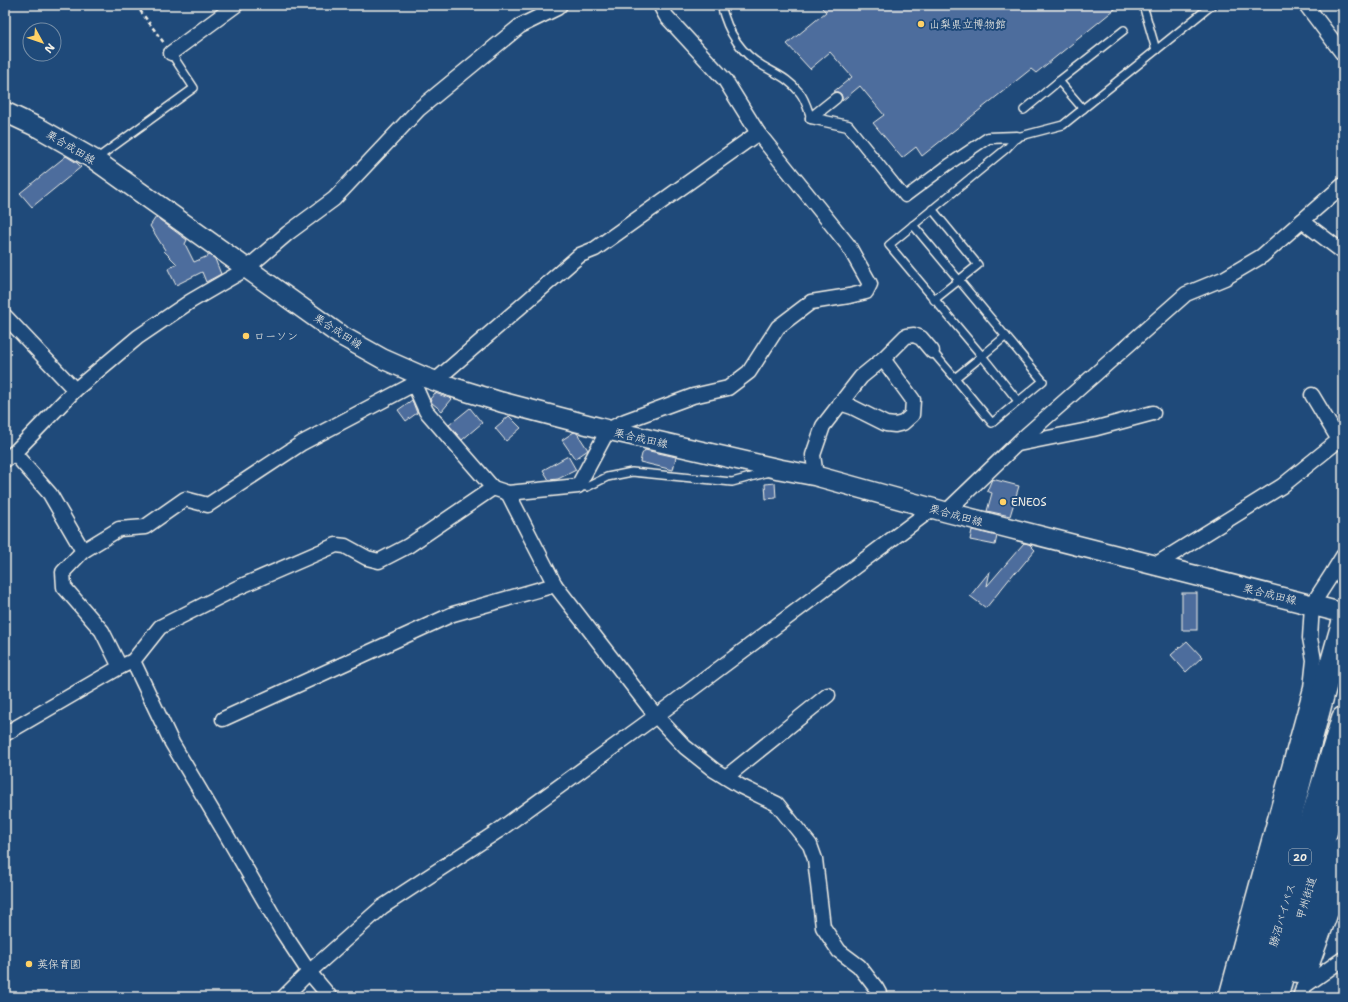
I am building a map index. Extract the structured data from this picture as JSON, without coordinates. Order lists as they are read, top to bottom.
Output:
{
  "streets": {
    "highway": ["20", "甲州街道", "勝沼バイパス"],
    "main road": ["栗合成田線"]
  },
  "places": [
    "山梨県立博物館",
    "ローソン",
    "ENEOS",
    "英保育園"
  ],
  "north": "bottom right"
}
